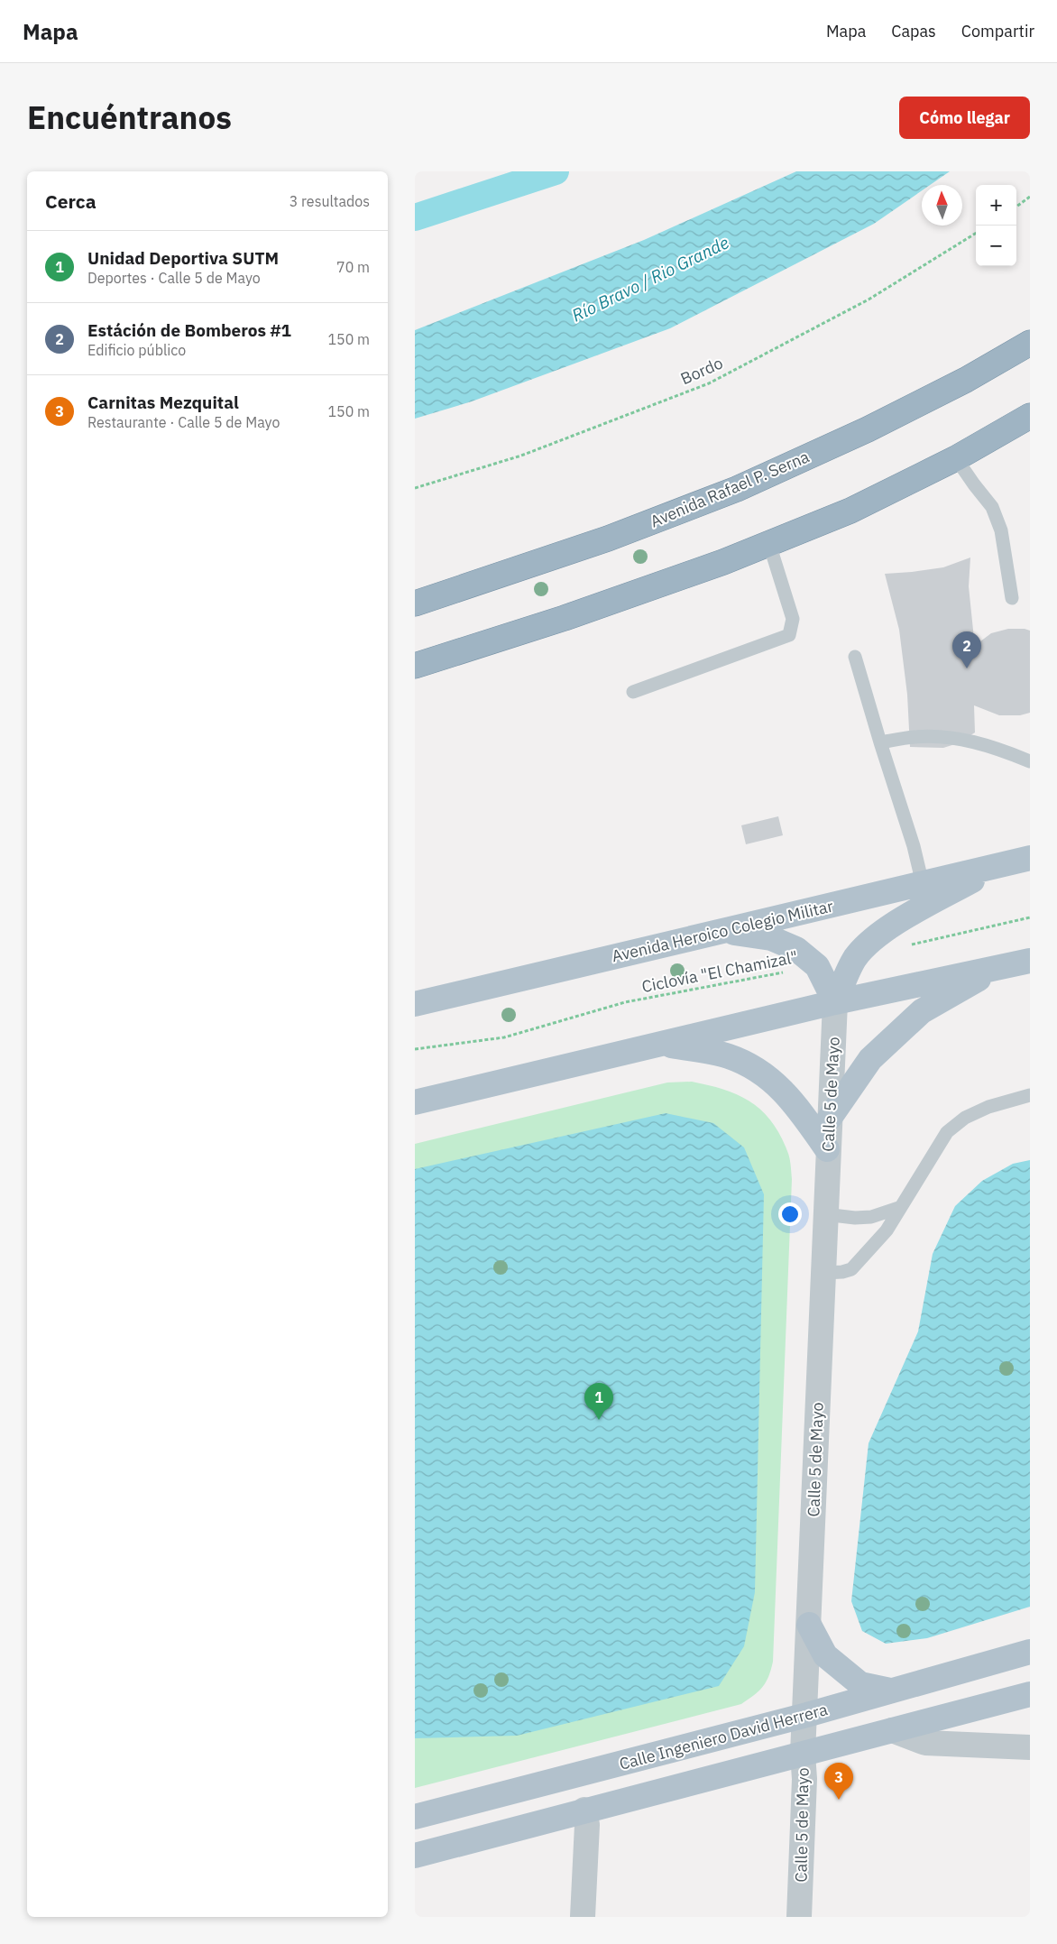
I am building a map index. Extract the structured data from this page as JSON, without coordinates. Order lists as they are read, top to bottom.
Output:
{
  "streets": {
    "highway": ["Avenida Rafael P. Serna"],
    "main road": ["Avenida Heroico Colegio Militar", "Calle Ingeniero David Herrera"],
    "street": ["Calle 5 de Mayo"],
    "path": ["Bordo", "Ciclovía \"El Chamizal\""]
  },
  "crossings": [
    ["Calle 5 de Mayo", "Calle Ingeniero David Herrera"]
  ],
  "water": ["Río Bravo / Rio Grande"],
  "north": "top",
  "page": {
    "header": "Mapa",
    "nav": ["Mapa", "Capas", "Compartir"],
    "title": "Encuéntranos",
    "buttons": "Cómo llegar",
    "heading": ["Cerca", "3 resultados"],
    "map_buttons": ["+", "−"],
    "list": [
      {
        "mark": "1",
        "name": "Unidad Deportiva SUTM",
        "note": "Deportes · Calle 5 de Mayo",
        "value": "70 m"
      },
      {
        "mark": "2",
        "name": "Estáción de Bomberos #1",
        "note": "Edificio público",
        "value": "150 m"
      },
      {
        "mark": "3",
        "name": "Carnitas Mezquital",
        "note": "Restaurante · Calle 5 de Mayo",
        "value": "150 m"
      }
    ],
    "pins": ["2", "1", "3"]
  }
}
